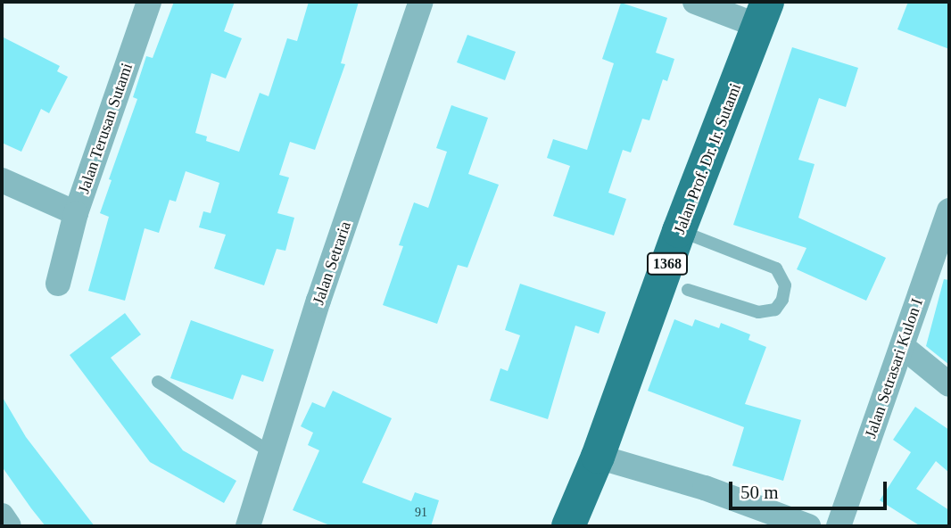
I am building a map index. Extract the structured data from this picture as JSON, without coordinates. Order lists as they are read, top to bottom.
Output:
{
  "streets": {
    "main road": ["Jalan Prof. Dr. Ir. Sutami", "1368"],
    "street": ["Jalan Terusan Sutami", "Jalan Setraria", "Jalan Setrasari Kulon I"]
  },
  "house_numbers": ["91"],
  "scale_bar": "50 m"
}
